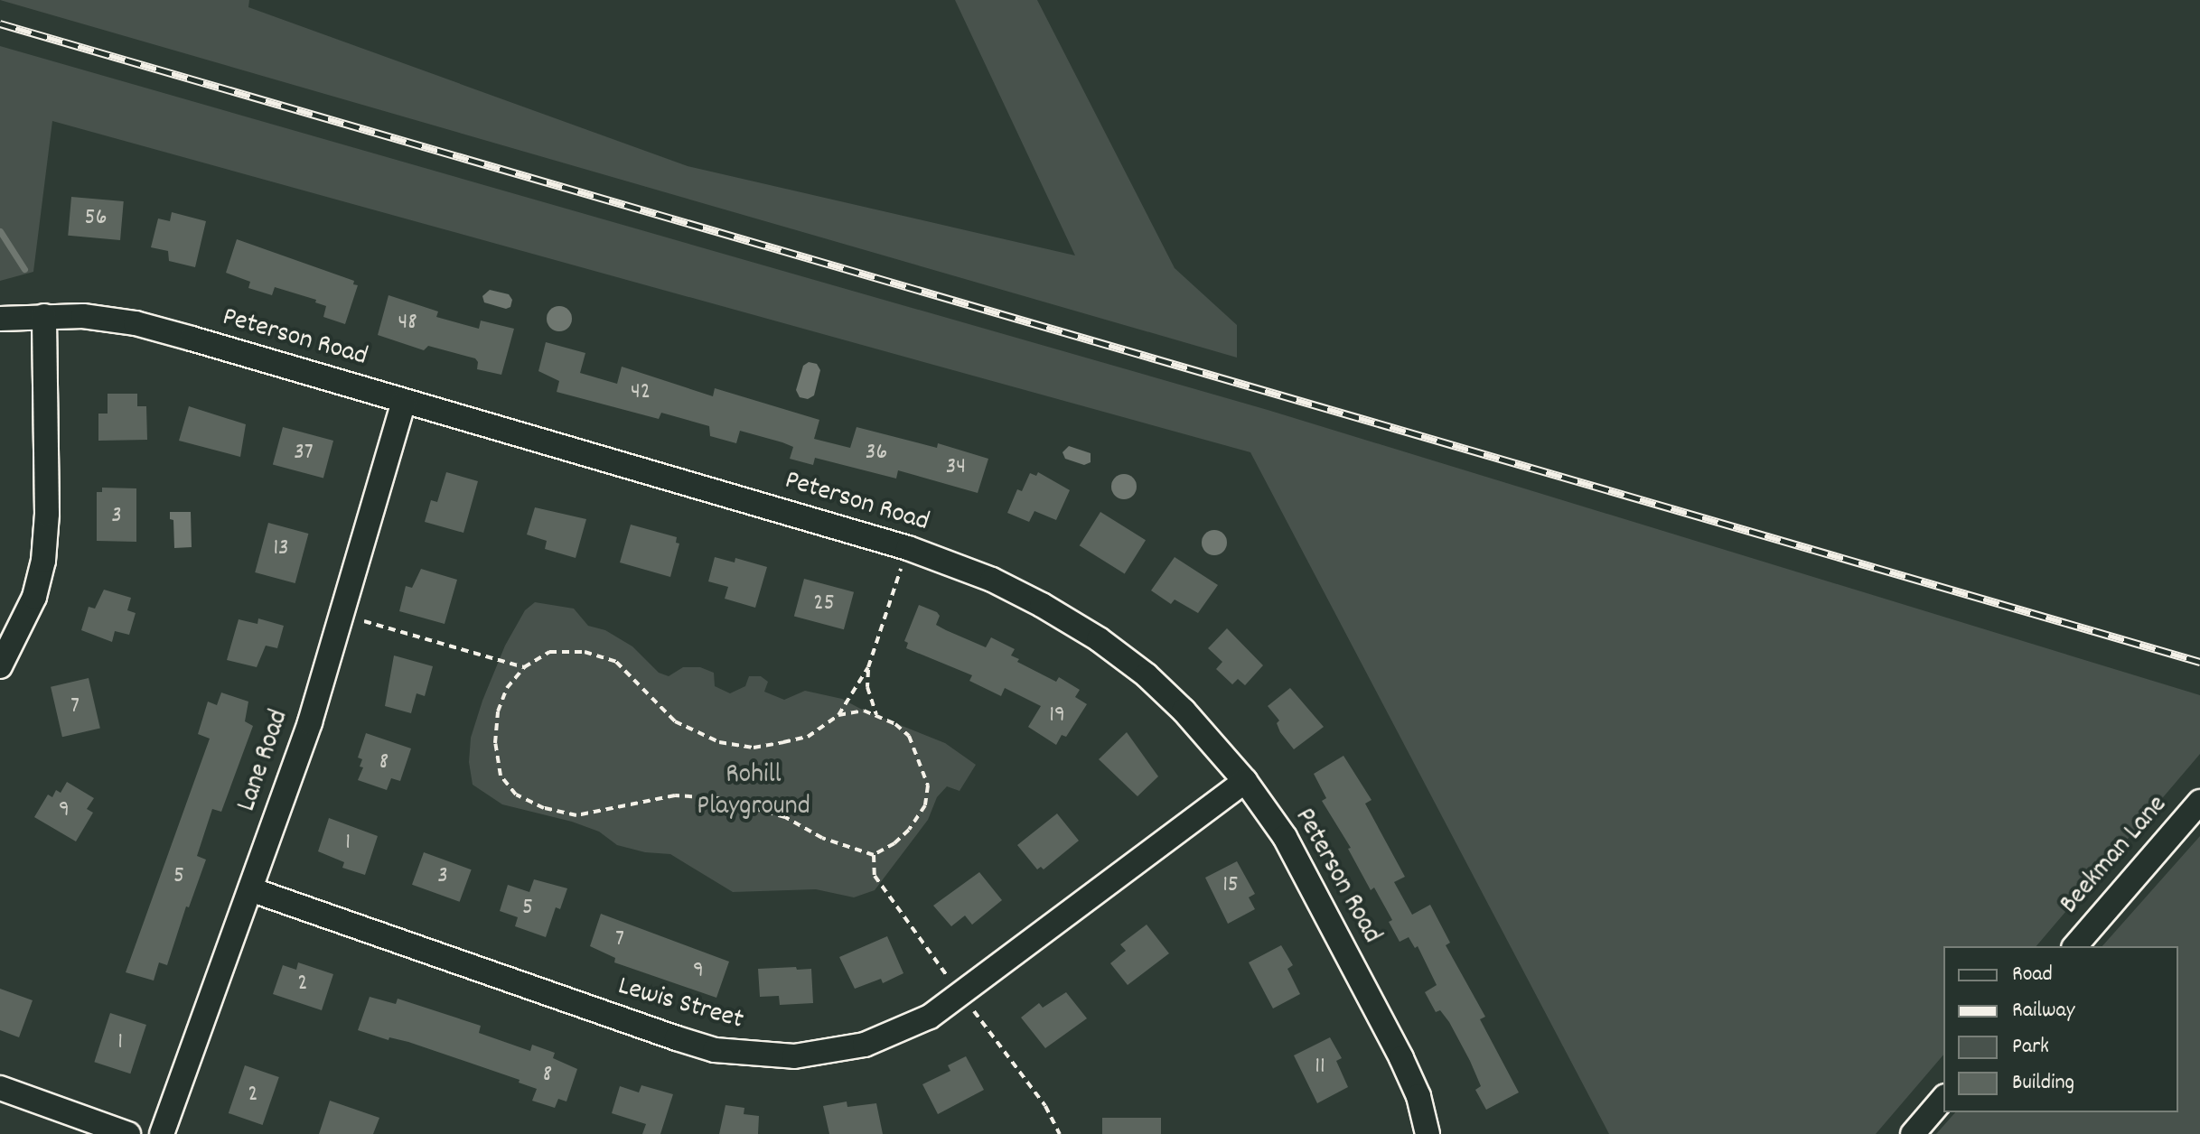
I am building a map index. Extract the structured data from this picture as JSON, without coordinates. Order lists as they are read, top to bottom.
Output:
{
  "streets": {
    "street": [
      "Peterson Road",
      "Lane Road",
      "Beekman Lane",
      "Lewis Street"
    ]
  },
  "crossings": [
    ["Peterson Road", "Lane Road"],
    ["Peterson Road", "Lewis Street"],
    ["Lane Road", "Lewis Street"]
  ],
  "parks": ["Rohill Playground"],
  "house_numbers": [
    "56",
    "48",
    "42",
    "37",
    "36",
    "34",
    "3",
    "13",
    "25",
    "7",
    "19",
    "8",
    "9",
    "1",
    "5",
    "3",
    "15",
    "5",
    "7",
    "9",
    "2",
    "1",
    "11",
    "8",
    "2"
  ],
  "legend": [
    "Road",
    "Railway",
    "Park",
    "Building"
  ]
}
